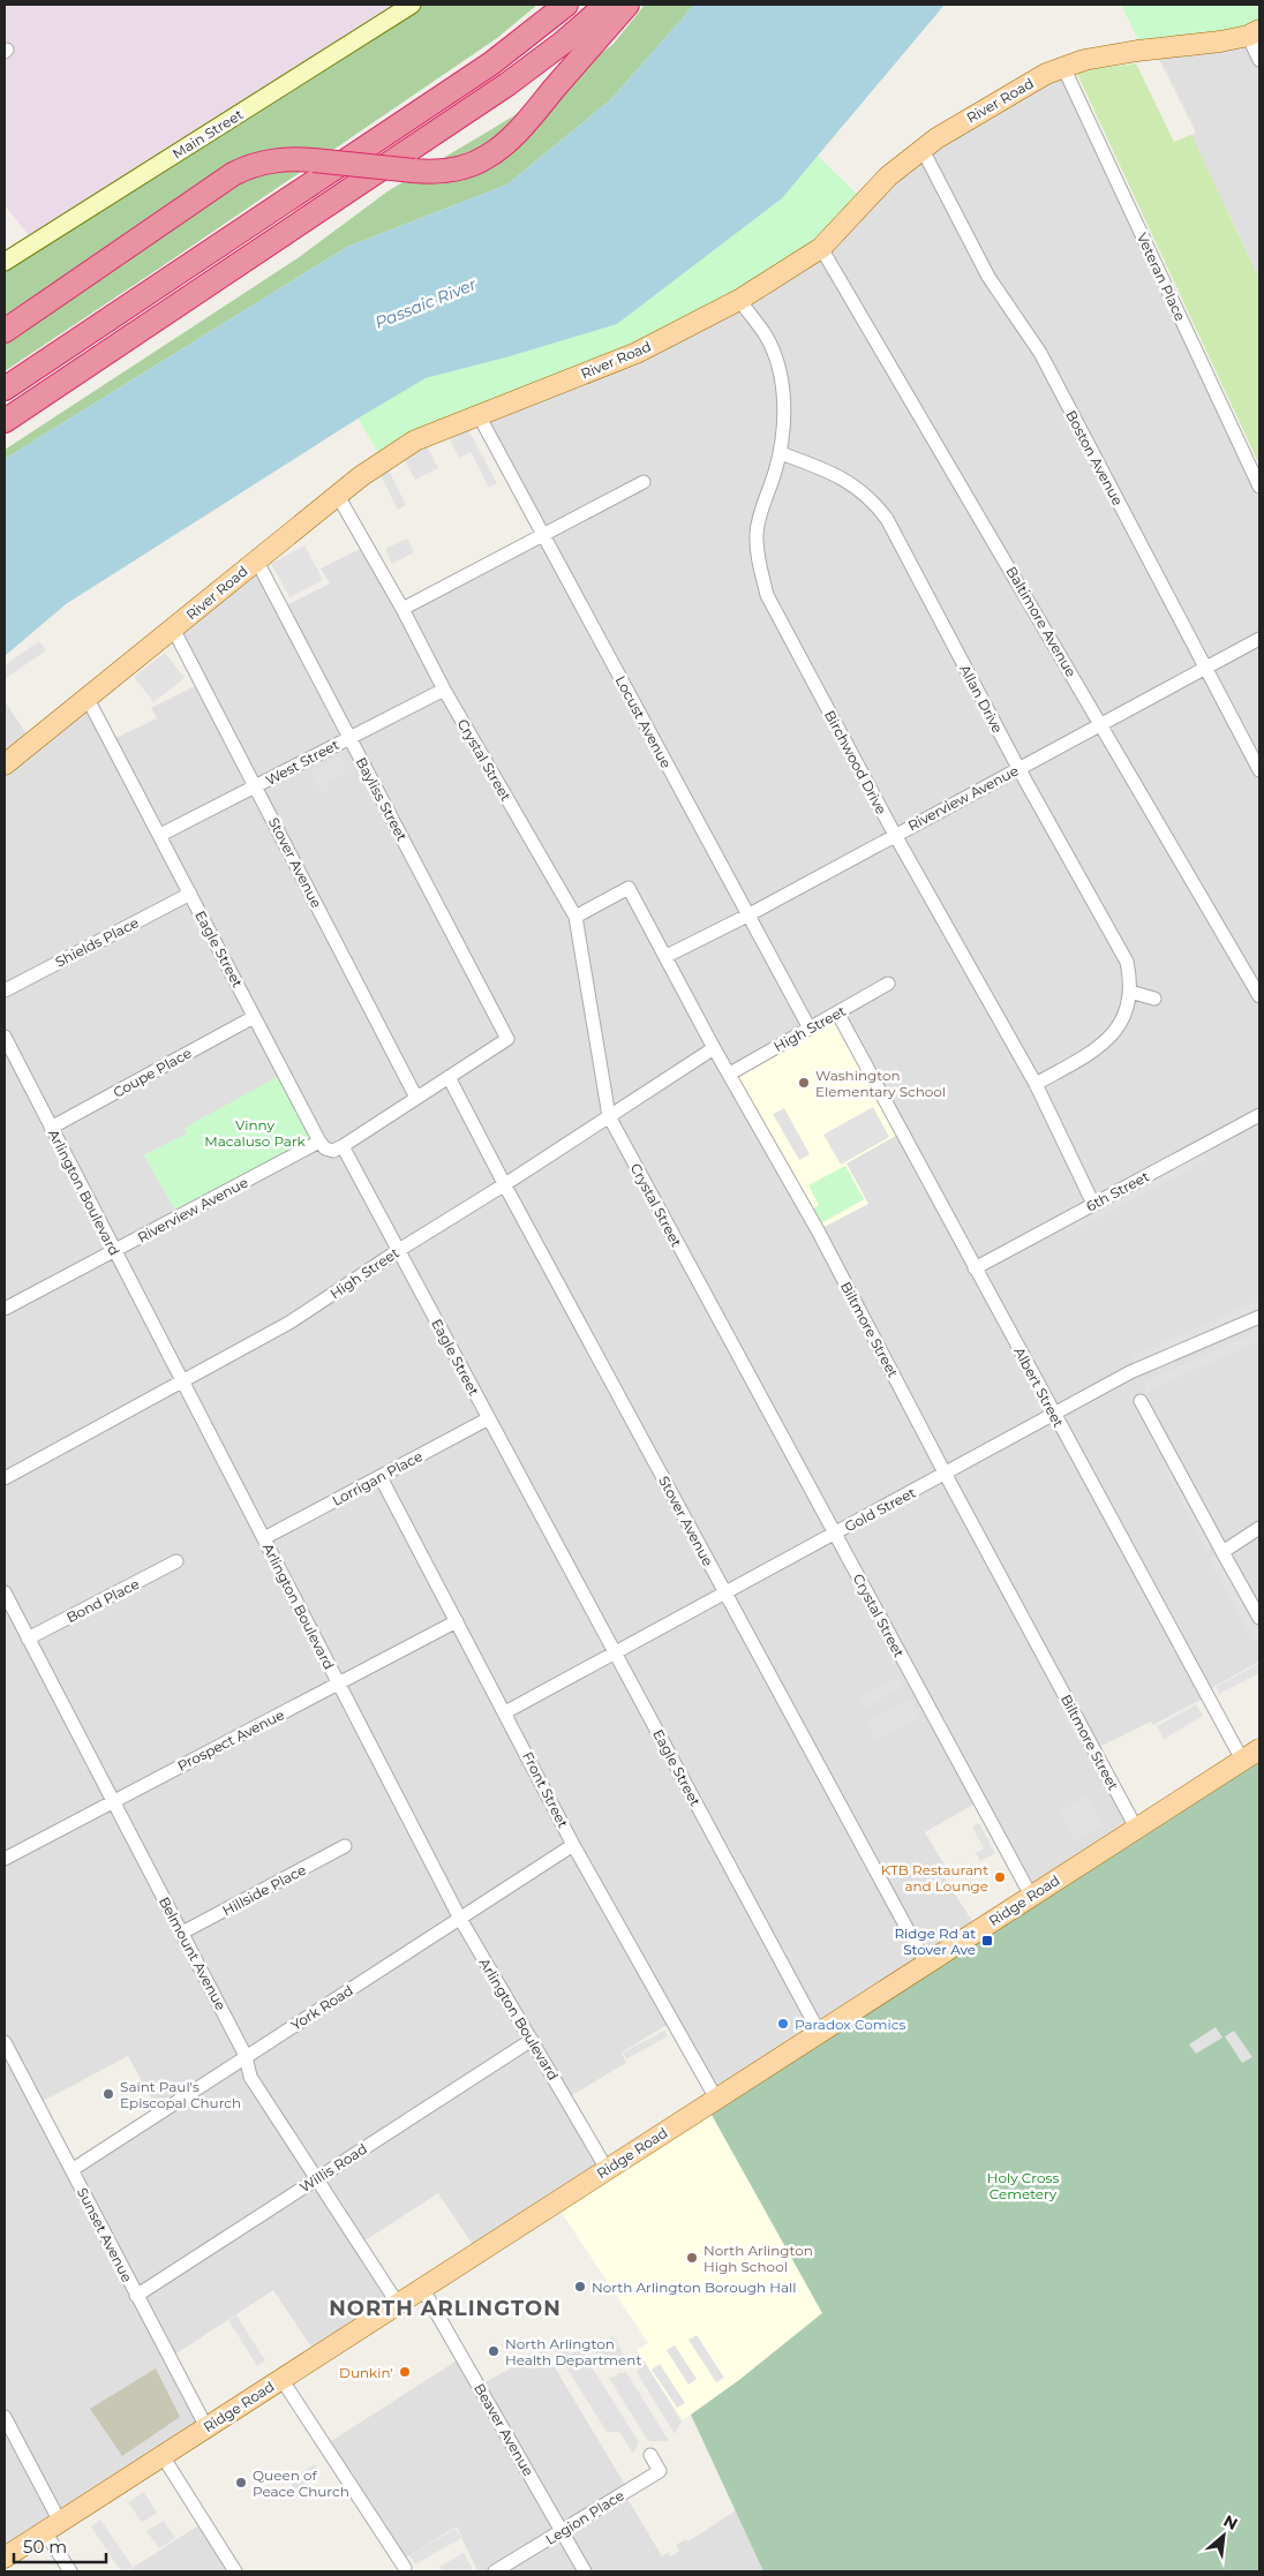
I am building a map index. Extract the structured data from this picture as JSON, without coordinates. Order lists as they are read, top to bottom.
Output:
{
  "streets": {
    "main road": ["River Road", "Ridge Road"],
    "street": [
      "Main Street",
      "Veteran Place",
      "Boston Avenue",
      "Baltimore Avenue",
      "Allan Drive",
      "Locust Avenue",
      "Crystal Street",
      "West Street",
      "Birchwood Drive",
      "Riverview Avenue",
      "Bayliss Street",
      "Stover Avenue",
      "Shields Place",
      "Eagle Street",
      "High Street",
      "Coupe Place",
      "6th Street",
      "Arlington Boulevard",
      "Biltmore Street",
      "Albert Street",
      "Lorrigan Place",
      "Gold Street",
      "Bond Place",
      "Prospect Avenue",
      "Front Street",
      "Hillside Place",
      "Belmount Avenue",
      "York Road",
      "Willis Road",
      "Sunset Avenue",
      "Beaver Avenue",
      "Legion Place"
    ]
  },
  "crossings": [
    ["River Road", "Veteran Place"],
    ["River Road", "Boston Avenue"],
    ["River Road", "Baltimore Avenue"],
    ["River Road", "Locust Avenue"],
    ["River Road", "Crystal Street"],
    ["River Road", "Birchwood Drive"],
    ["River Road", "Bayliss Street"],
    ["River Road", "Stover Avenue"],
    ["River Road", "Eagle Street"],
    ["Boston Avenue", "Riverview Avenue"],
    ["Baltimore Avenue", "Riverview Avenue"],
    ["Allan Drive", "Birchwood Drive"],
    ["Allan Drive", "Riverview Avenue"],
    ["Locust Avenue", "Riverview Avenue"],
    ["Locust Avenue", "High Street"],
    ["Crystal Street", "West Street"],
    ["Crystal Street", "High Street"],
    ["Crystal Street", "Biltmore Street"],
    ["Crystal Street", "Gold Street"],
    ["Crystal Street", "Ridge Road"],
    ["West Street", "Bayliss Street"],
    ["West Street", "Stover Avenue"],
    ["West Street", "Eagle Street"],
    ["Birchwood Drive", "Riverview Avenue"],
    ["Birchwood Drive", "6th Street"],
    ["Riverview Avenue", "Eagle Street"],
    ["Riverview Avenue", "Arlington Boulevard"],
    ["Riverview Avenue", "Biltmore Street"],
    ["Bayliss Street", "Stover Avenue"],
    ["Stover Avenue", "High Street"],
    ["Stover Avenue", "Gold Street"],
    ["Stover Avenue", "Ridge Road"],
    ["Shields Place", "Eagle Street"],
    ["Eagle Street", "High Street"],
    ["Eagle Street", "Coupe Place"],
    ["Eagle Street", "Lorrigan Place"],
    ["Eagle Street", "Gold Street"],
    ["Eagle Street", "Ridge Road"],
    ["High Street", "Arlington Boulevard"],
    ["High Street", "Biltmore Street"],
    ["High Street", "Albert Street"],
    ["Coupe Place", "Arlington Boulevard"],
    ["6th Street", "Albert Street"],
    ["Arlington Boulevard", "Lorrigan Place"],
    ["Arlington Boulevard", "Prospect Avenue"],
    ["Arlington Boulevard", "Ridge Road"],
    ["Arlington Boulevard", "York Road"],
    ["Arlington Boulevard", "Willis Road"],
    ["Biltmore Street", "Gold Street"],
    ["Biltmore Street", "Ridge Road"],
    ["Albert Street", "Gold Street"],
    ["Albert Street", "Ridge Road"],
    ["Lorrigan Place", "Front Street"],
    ["Gold Street", "Front Street"],
    ["Bond Place", "Belmount Avenue"],
    ["Prospect Avenue", "Front Street"],
    ["Prospect Avenue", "Belmount Avenue"],
    ["Front Street", "Ridge Road"],
    ["Front Street", "York Road"],
    ["Hillside Place", "Belmount Avenue"],
    ["Ridge Road", "Belmount Avenue"],
    ["Ridge Road", "Sunset Avenue"],
    ["Ridge Road", "Beaver Avenue"],
    ["Belmount Avenue", "York Road"],
    ["Belmount Avenue", "Willis Road"],
    ["York Road", "Sunset Avenue"],
    ["Willis Road", "Sunset Avenue"],
    ["Beaver Avenue", "Legion Place"]
  ],
  "districts": ["NORTH ARLINGTON"],
  "water": ["Passaic River"],
  "parks": ["Vinny Macaluso Park", "Holy Cross Cemetery"],
  "places": {
    "other": [
      "Washington Elementary School",
      "KTB Restaurant and Lounge",
      "Paradox Comics",
      "Saint Paul's Episcopal Church",
      "North Arlington High School",
      "North Arlington Borough Hall",
      "North Arlington Health Department",
      "Dunkin'",
      "Queen of Peace Church"
    ],
    "transit": ["Ridge Rd at Stover Ave"]
  },
  "scale_bar": "50 m",
  "north": "top right"
}
